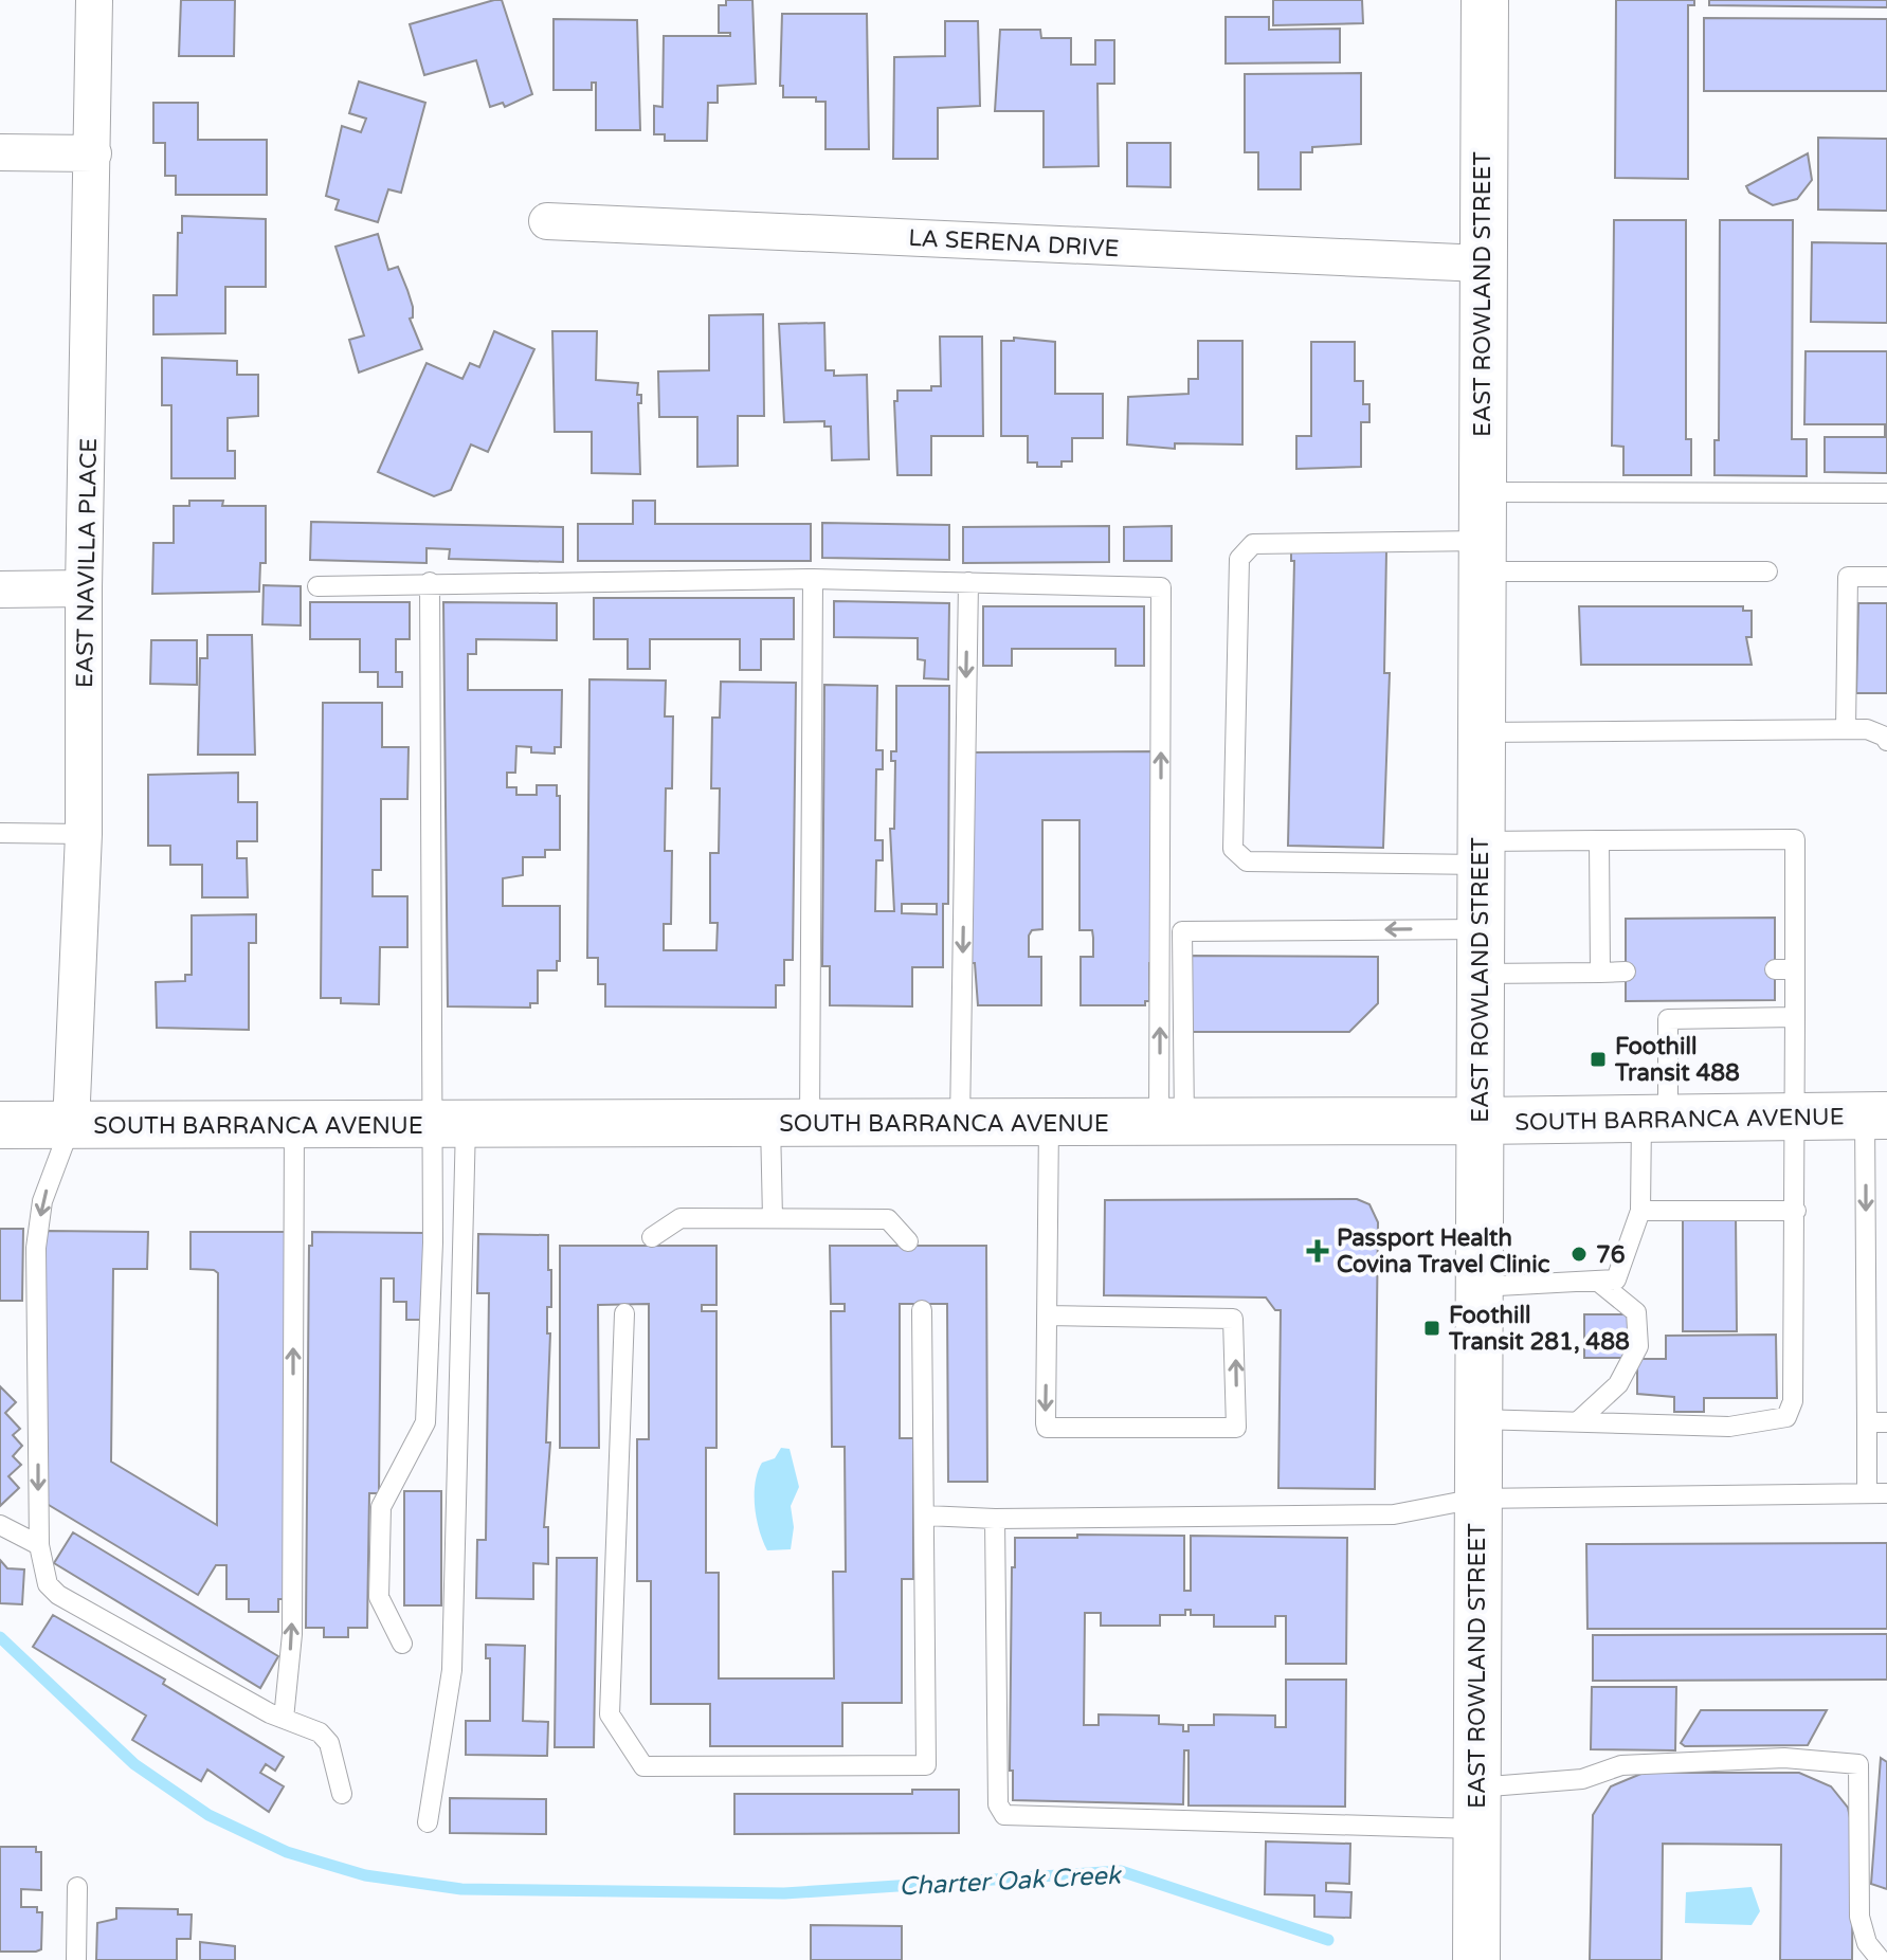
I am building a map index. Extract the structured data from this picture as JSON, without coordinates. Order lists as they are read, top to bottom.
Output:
{
  "streets": {
    "main road": ["EAST ROWLAND STREET", "SOUTH BARRANCA AVENUE"],
    "street": ["LA SERENA DRIVE", "EAST NAVILLA PLACE"]
  },
  "crossings": [
    ["LA SERENA DRIVE", "EAST ROWLAND STREET"],
    ["EAST ROWLAND STREET", "SOUTH BARRANCA AVENUE"],
    ["EAST NAVILLA PLACE", "SOUTH BARRANCA AVENUE"]
  ],
  "water": ["Charter Oak Creek"],
  "places": {
    "transit": ["Foothill Transit 488", "Foothill Transit 281, 488"],
    "health": ["Passport Health Covina Travel Clinic"],
    "other": ["76"]
  }
}
